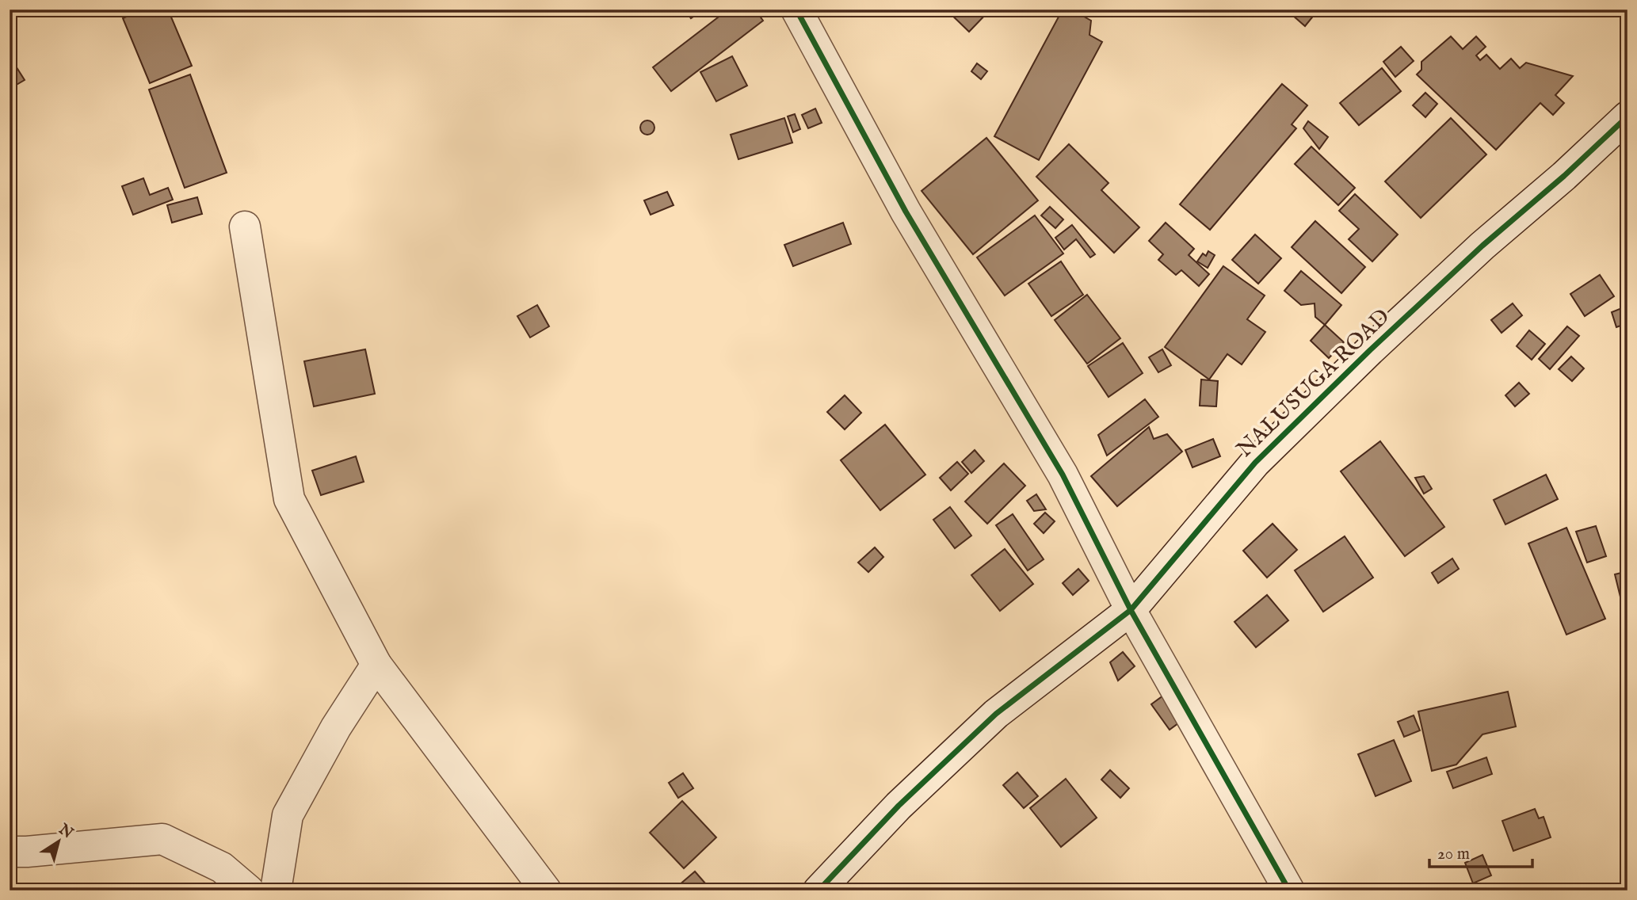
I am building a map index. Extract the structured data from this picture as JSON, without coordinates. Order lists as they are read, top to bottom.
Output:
{
  "streets": {
    "street": ["NALUSUGA ROAD"]
  },
  "scale_bar": "20 m",
  "north": "top right"
}
